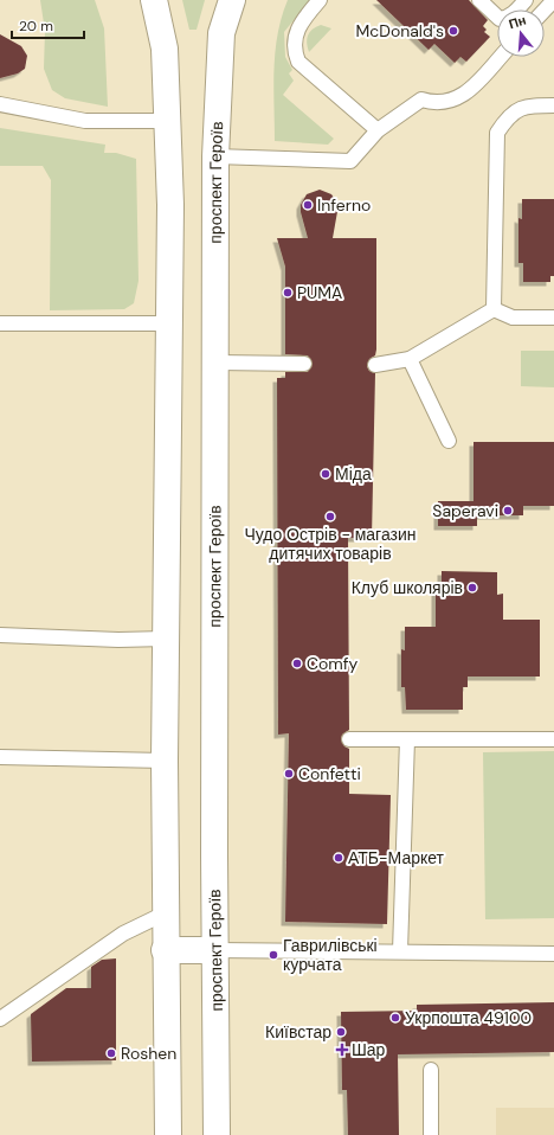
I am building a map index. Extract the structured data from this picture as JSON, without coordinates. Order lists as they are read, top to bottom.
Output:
{
  "streets": {
    "main road": ["проспект Героїв"]
  },
  "places": {
    "other": [
      "McDonald's",
      "Inferno",
      "PUMA",
      "Міда",
      "Saperavi",
      "Чудо Острів - магазин дитячих товарів",
      "Клуб школярів",
      "Comfy",
      "Confetti",
      "АТБ-Маркет",
      "Гаврилівські курчата",
      "Укрпошта 49100",
      "Київстар",
      "Roshen"
    ],
    "health": ["Шар"]
  },
  "scale_bar": "20 m",
  "north": "top"
}
